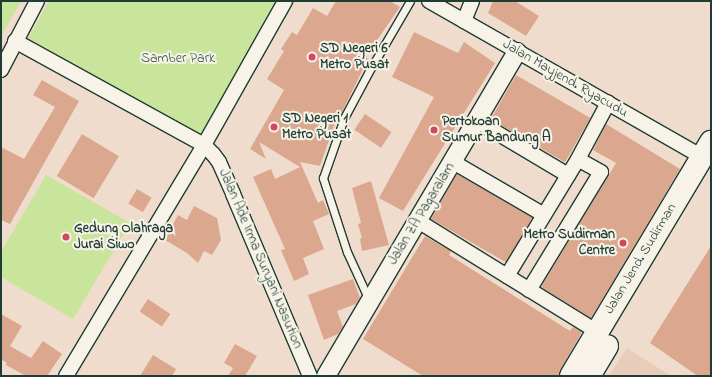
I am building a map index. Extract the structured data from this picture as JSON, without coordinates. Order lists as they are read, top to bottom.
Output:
{
  "streets": {
    "highway": ["Jalan Jend. Sudirman"],
    "street": ["Jalan Mayjend. Ryacudu", "Jalan ZA Pagaralam", "Jalan Ade Irma Suryani Nasution"]
  },
  "crossings": [
    ["Jalan Mayjend. Ryacudu", "Jalan ZA Pagaralam"],
    ["Jalan Mayjend. Ryacudu", "Jalan Jend. Sudirman"]
  ],
  "parks": ["Samber Park"],
  "places": [
    "SD Negeri 6 Metro Pusat",
    "SD Negeri 1 Metro Pusat",
    "Pertokoan Sumur Bandung A",
    "Gedung Olahraga Jurai Siwo",
    "Metro Sudirman Centre"
  ]
}
